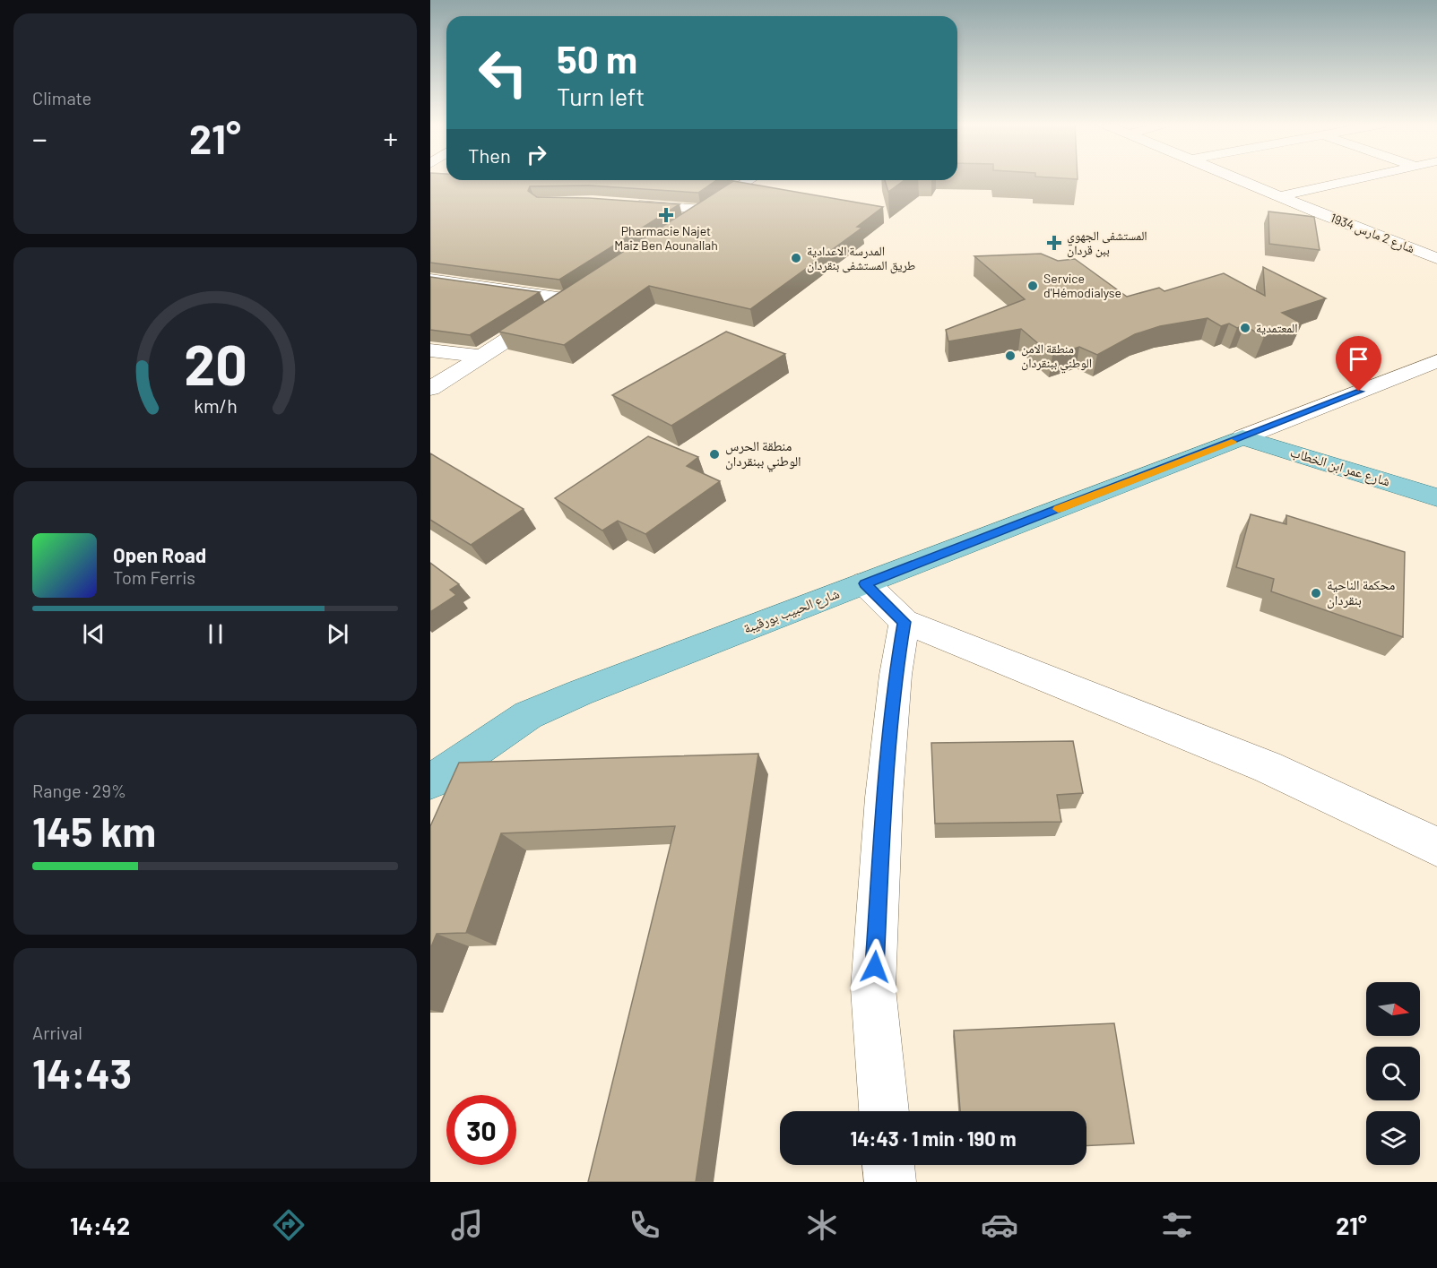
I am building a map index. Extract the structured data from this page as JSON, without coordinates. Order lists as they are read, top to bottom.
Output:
{
  "streets": {
    "main road": ["شارع عمر ابن الخطاب", "شارع الحبيب بورقيبة"],
    "street": ["شارع 2 مارس 1934"]
  },
  "crossings": [
    ["شارع عمر ابن الخطاب", "شارع الحبيب بورقيبة"]
  ],
  "places": {
    "health": ["Pharmacie Najet Maiz Ben Aounallah", "المستشفى الجهوي ببن قردان"],
    "other": [
      "المدرسة الاعدادية طريق المستشفى بنقردان",
      "Service d'Hémodialyse",
      "المعتمدية",
      "منطقة الامن الوطني ببنقردان",
      "منطقة الحرس الوطني ببنقردان",
      "محكمة الناحية بنقردان"
    ]
  },
  "north": "right",
  "page": {
    "tile": [
      "Climate",
      ["Range · 29%", "145 km"],
      ["Arrival", "14:43"]
    ],
    "turn": ["50 m", "Turn left"],
    "heat": ["−", "21°", "+"],
    "then": "Then",
    "song": ["Open Road", "Tom Ferris"],
    "limit": "30",
    "trip": "14:43 · 1 min · 190 m",
    "tabs": ["14:42", "21°"],
    "gauge": ["20", "km/h"]
  }
}
